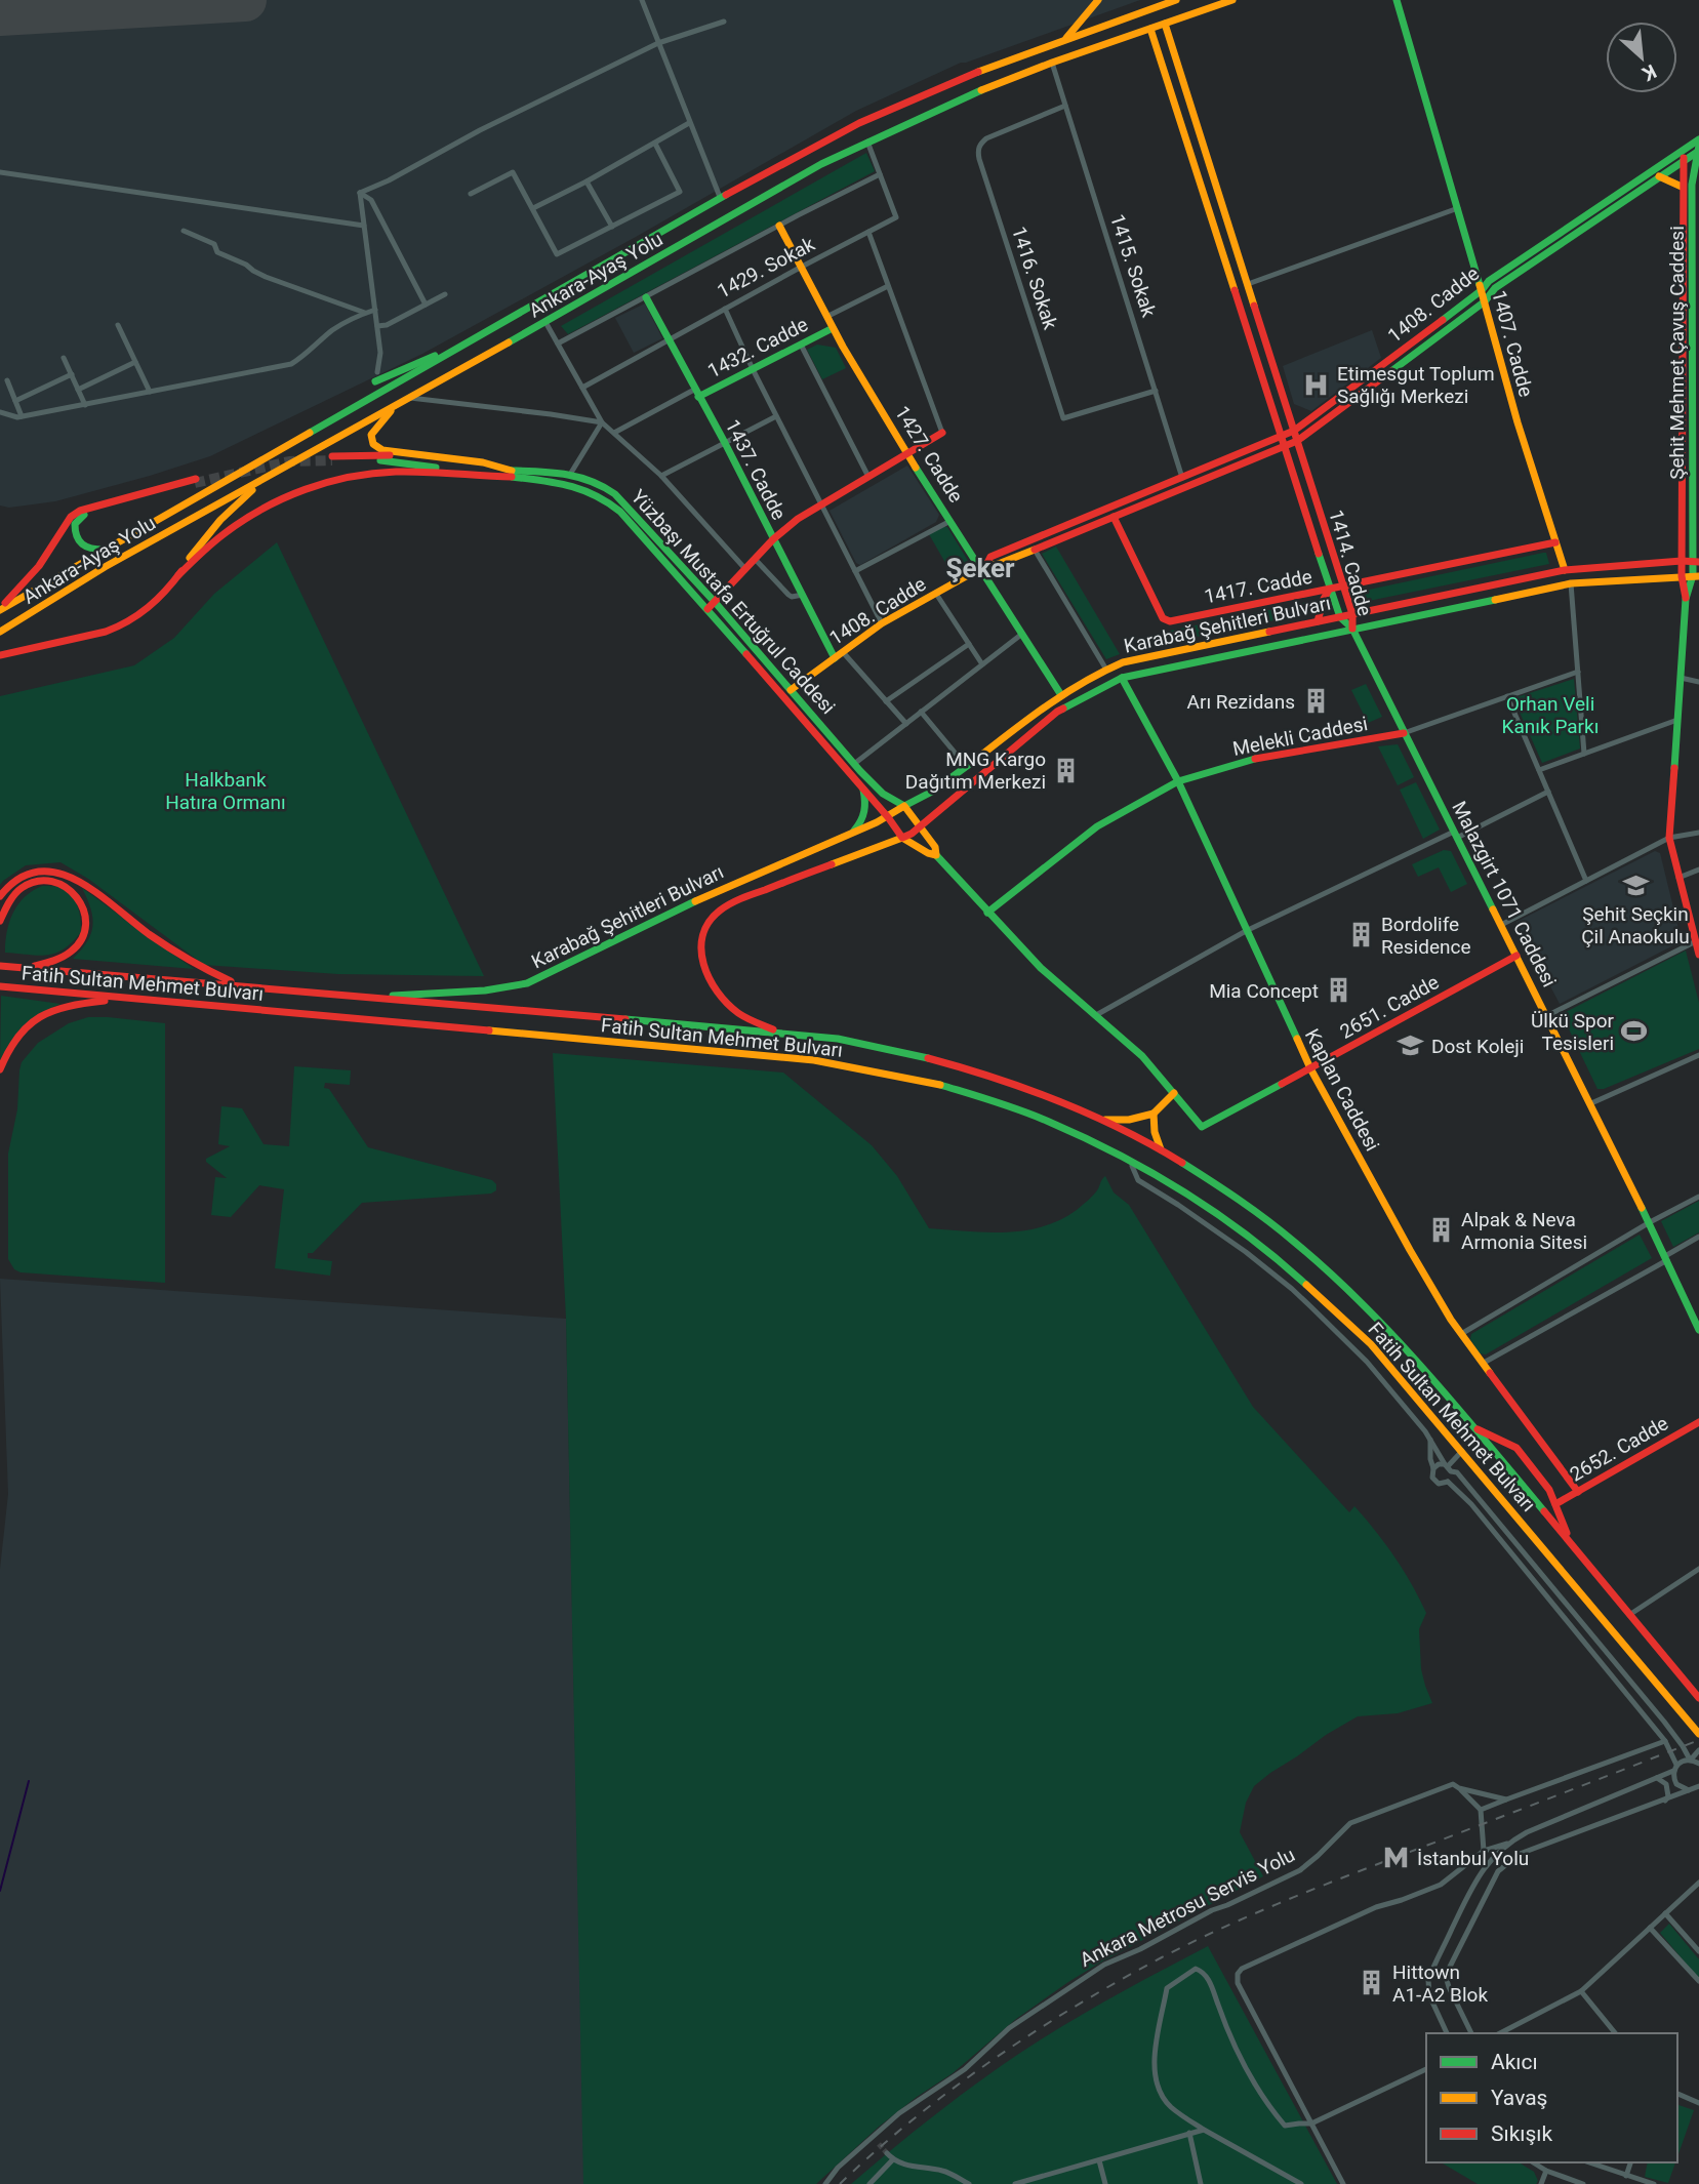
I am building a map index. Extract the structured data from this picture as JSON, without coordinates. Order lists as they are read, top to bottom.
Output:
{
  "streets": {
    "main road": [
      "Ankara-Ayaş Yolu",
      "1408. Cadde",
      "1407. Cadde",
      "1432. Cadde",
      "Şehit Mehmet Çavuş Caddesi",
      "1427. Cadde",
      "1437. Cadde",
      "1414. Cadde",
      "1417. Cadde",
      "Yüzbaşı Mustafa Ertuğrul Caddesi",
      "Karabağ Şehitleri Bulvarı",
      "Melekli Caddesi",
      "Malazgirt 1071 Caddesi",
      "Fatih Sultan Mehmet Bulvarı",
      "2651. Cadde",
      "Kaplan Caddesi",
      "2652. Cadde"
    ],
    "street": [
      "1415. Sokak",
      "1429. Sokak",
      "1416. Sokak",
      "Ankara Metrosu Servis Yolu"
    ]
  },
  "crossings": [
    ["1415. Sokak", "Ankara-Ayaş Yolu"],
    ["1415. Sokak", "1416. Sokak"],
    ["1415. Sokak", "1408. Cadde"],
    ["1429. Sokak", "Ankara-Ayaş Yolu"],
    ["1429. Sokak", "1427. Cadde"],
    ["1429. Sokak", "1437. Cadde"],
    ["Ankara-Ayaş Yolu", "1414. Cadde"],
    ["1408. Cadde", "1407. Cadde"],
    ["1408. Cadde", "Şehit Mehmet Çavuş Caddesi"],
    ["1408. Cadde", "1427. Cadde"],
    ["1408. Cadde", "1437. Cadde"],
    ["1408. Cadde", "1414. Cadde"],
    ["1408. Cadde", "1417. Cadde"],
    ["1408. Cadde", "Yüzbaşı Mustafa Ertuğrul Caddesi"],
    ["1407. Cadde", "1417. Cadde"],
    ["1407. Cadde", "Karabağ Şehitleri Bulvarı"],
    ["1432. Cadde", "1427. Cadde"],
    ["1432. Cadde", "1437. Cadde"],
    ["Şehit Mehmet Çavuş Caddesi", "Karabağ Şehitleri Bulvarı"],
    ["1427. Cadde", "Karabağ Şehitleri Bulvarı"],
    ["1414. Cadde", "1417. Cadde"],
    ["1414. Cadde", "Karabağ Şehitleri Bulvarı"],
    ["1414. Cadde", "Malazgirt 1071 Caddesi"],
    ["Yüzbaşı Mustafa Ertuğrul Caddesi", "Karabağ Şehitleri Bulvarı"],
    ["Karabağ Şehitleri Bulvarı", "Malazgirt 1071 Caddesi"],
    ["Karabağ Şehitleri Bulvarı", "Fatih Sultan Mehmet Bulvarı"],
    ["Karabağ Şehitleri Bulvarı", "Kaplan Caddesi"],
    ["Melekli Caddesi", "Malazgirt 1071 Caddesi"],
    ["Melekli Caddesi", "Kaplan Caddesi"],
    ["Malazgirt 1071 Caddesi", "2651. Cadde"],
    ["2651. Cadde", "Kaplan Caddesi"],
    ["Kaplan Caddesi", "2652. Cadde"]
  ],
  "districts": ["Şeker"],
  "parks": ["Orhan Veli Kanık Parkı", "Halkbank Hatıra Ormanı"],
  "places": {
    "hospital": ["Etimesgut Toplum Sağlığı Merkezi"],
    "building": [
      "Arı Rezidans",
      "MNG Kargo Dağıtım Merkezi",
      "Bordolife Residence",
      "Mia Concept",
      "Alpak & Neva Armonia Sitesi",
      "Hittown A1-A2 Blok"
    ],
    "school or university": ["Şehit Seçkin Çil Anaokulu", "Dost Koleji"],
    "sports": ["Ülkü Spor Tesisleri"],
    "metro station": ["İstanbul Yolu"]
  },
  "legend": ["Akıcı", "Yavaş", "Sıkışık"],
  "north": "bottom right"
}
